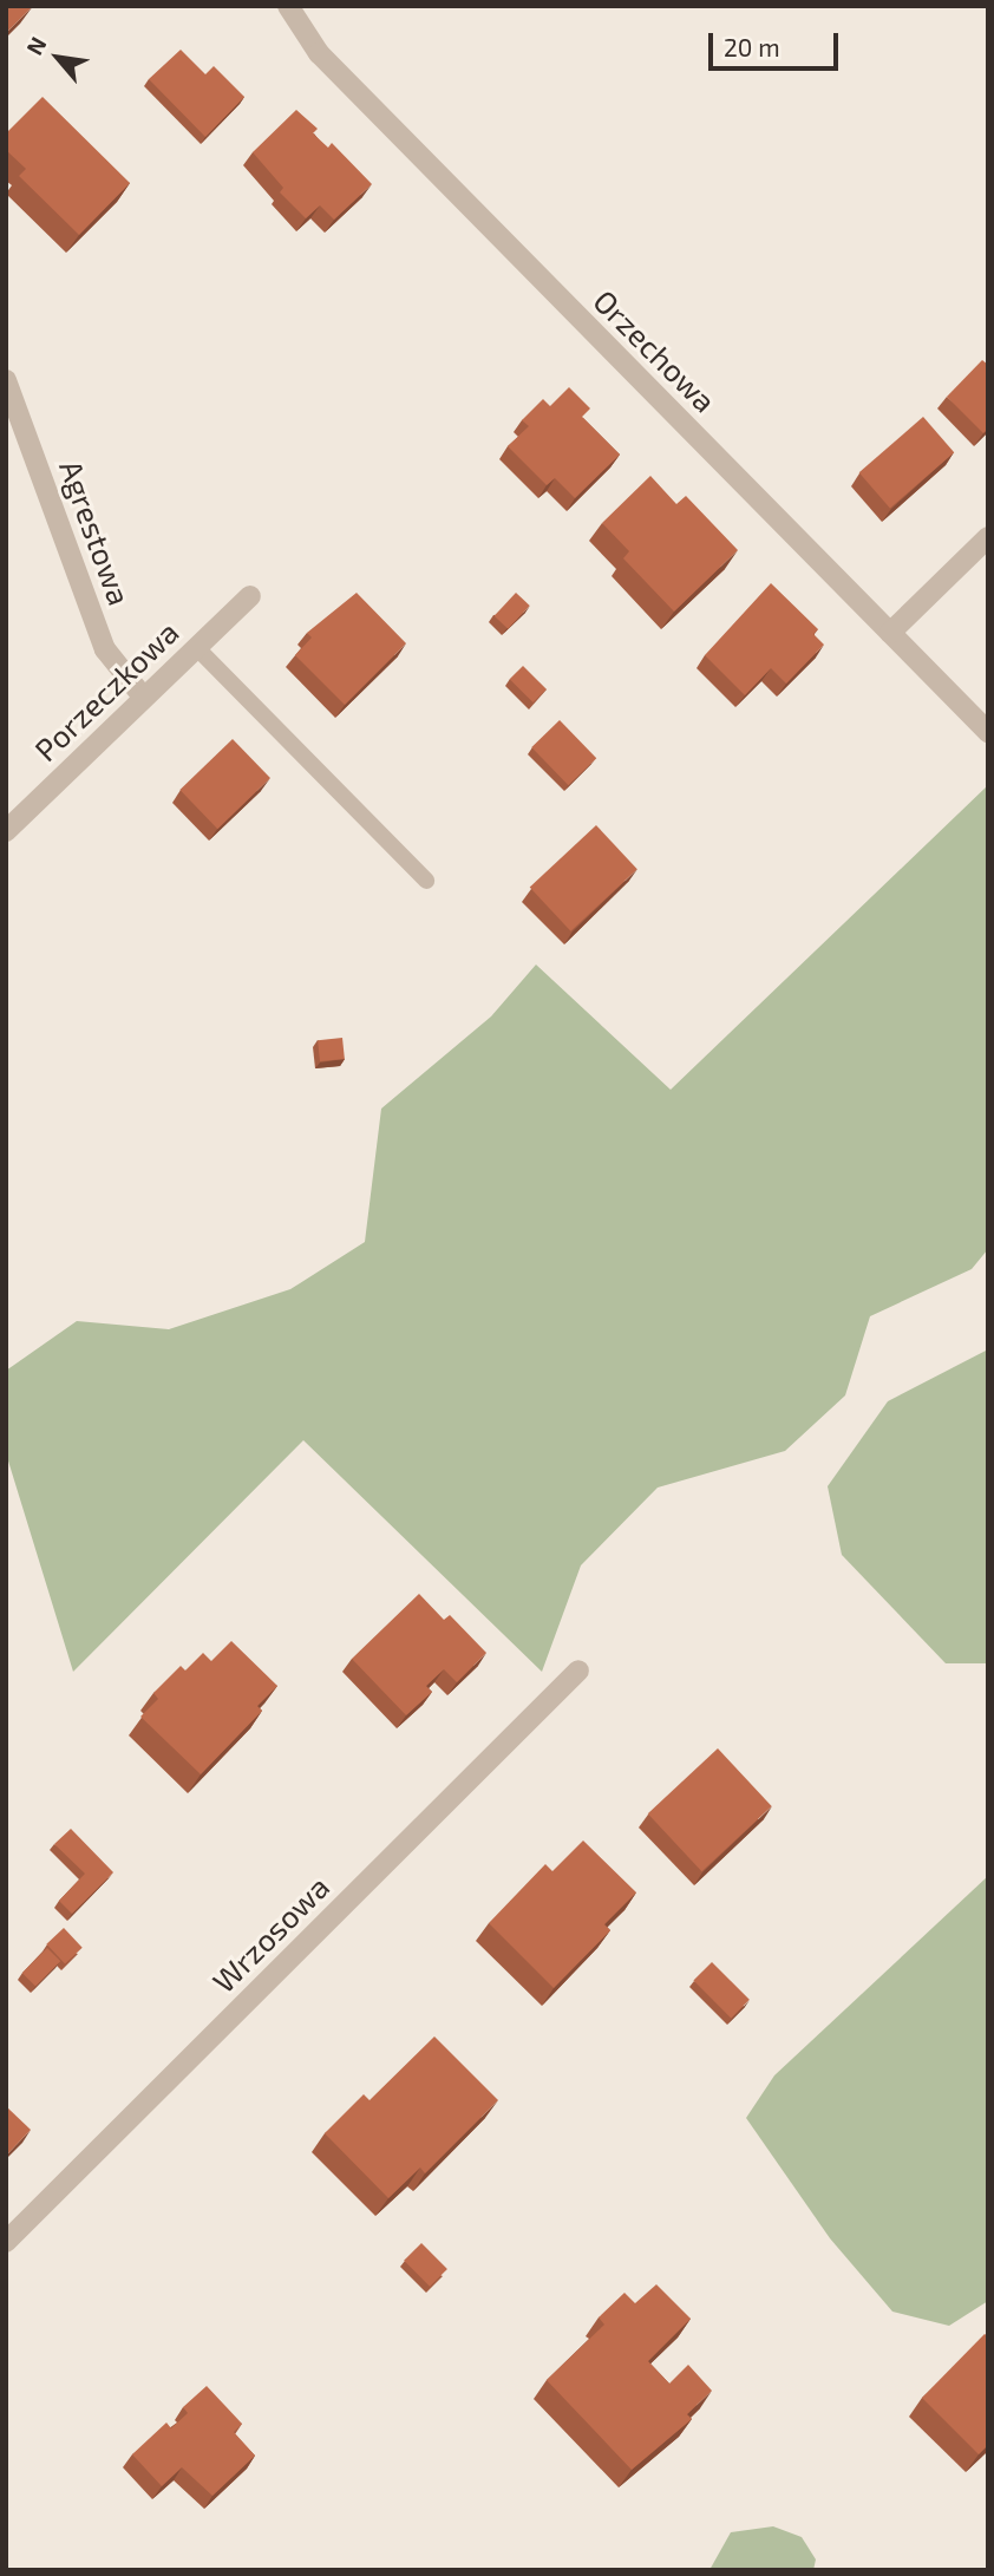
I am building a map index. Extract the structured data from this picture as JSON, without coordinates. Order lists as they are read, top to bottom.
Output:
{
  "streets": {
    "street": [
      "Orzechowa",
      "Agrestowa",
      "Porzeczkowa",
      "Wrzosowa"
    ]
  },
  "crossings": [
    ["Agrestowa", "Porzeczkowa"]
  ],
  "scale_bar": "20 m",
  "north": "top left"
}
